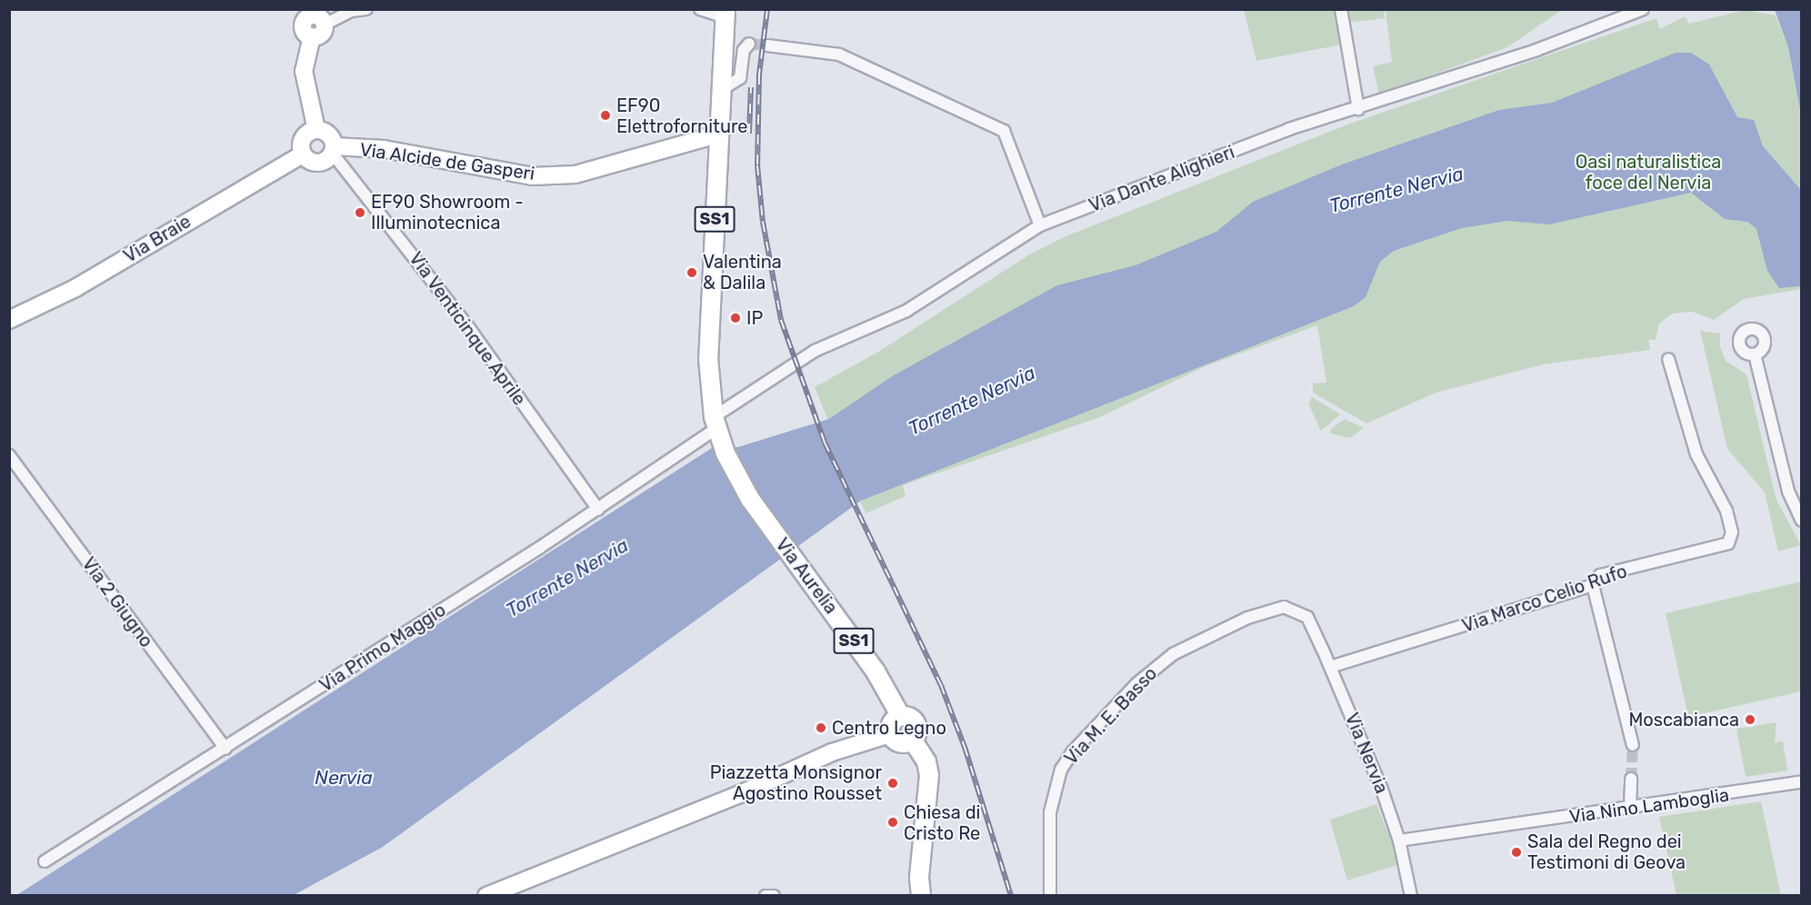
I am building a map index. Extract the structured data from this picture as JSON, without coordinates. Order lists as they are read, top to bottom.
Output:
{
  "streets": {
    "main road": ["SS1", "Via Aurelia"],
    "street": [
      "Via Alcide de Gasperi",
      "Via Dante Alighieri",
      "Via Braie",
      "Via Venticinque Aprile",
      "Via Marco Celio Rufo",
      "Via 2 Giugno",
      "Via Primo Maggio",
      "Via M. E. Basso",
      "Via Nervia",
      "Via Nino Lamboglia"
    ]
  },
  "crossings": [
    ["Via Alcide de Gasperi", "SS1"],
    ["Via Alcide de Gasperi", "Via Braie"],
    ["Via Alcide de Gasperi", "Via Venticinque Aprile"],
    ["Via Dante Alighieri", "SS1"],
    ["Via Dante Alighieri", "Via Aurelia"],
    ["Via Dante Alighieri", "Via Primo Maggio"],
    ["SS1", "Via Aurelia"],
    ["SS1", "Via Primo Maggio"],
    ["Via Braie", "Via Venticinque Aprile"],
    ["Via Venticinque Aprile", "Via Primo Maggio"],
    ["Via Aurelia", "Via Primo Maggio"],
    ["Via Marco Celio Rufo", "Via Nervia"],
    ["Via 2 Giugno", "Via Primo Maggio"],
    ["Via M. E. Basso", "Via Nervia"],
    ["Via Nervia", "Via Nino Lamboglia"]
  ],
  "water": ["Torrente Nervia", "Nervia"],
  "parks": ["Oasi naturalistica foce del Nervia"],
  "places": [
    "EF90 Elettroforniture",
    "EF90 Showroom - Illuminotecnica",
    "Valentina & Dalila",
    "IP",
    "Moscabianca",
    "Centro Legno",
    "Piazzetta Monsignor Agostino Rousset",
    "Chiesa di Cristo Re",
    "Sala del Regno dei Testimoni di Geova"
  ]
}
